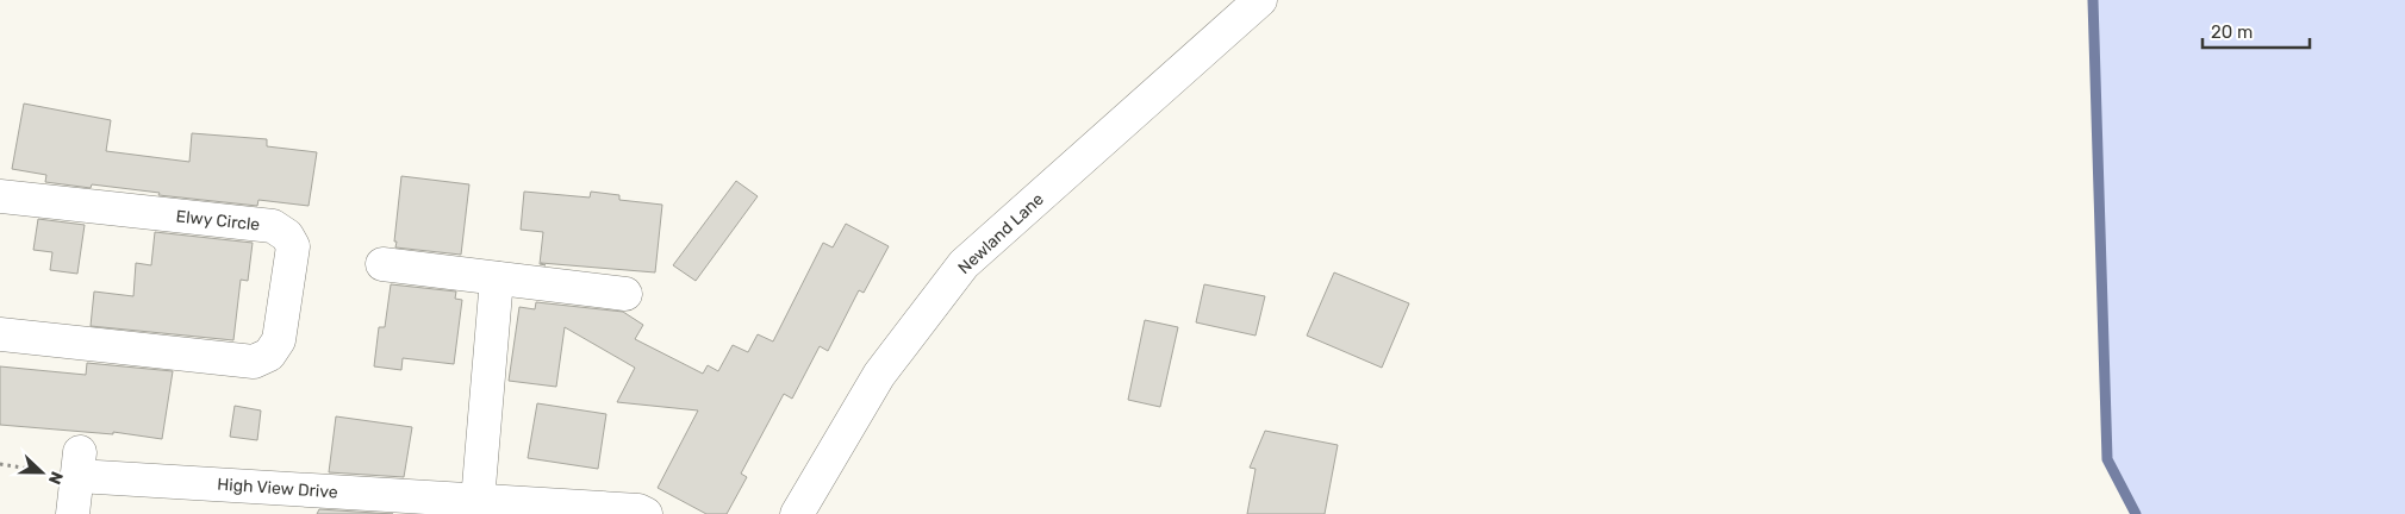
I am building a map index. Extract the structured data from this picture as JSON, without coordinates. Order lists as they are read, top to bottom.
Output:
{
  "streets": {
    "street": ["Elwy Circle", "Newland Lane", "High View Drive"]
  },
  "scale_bar": "20 m",
  "north": "right"
}
